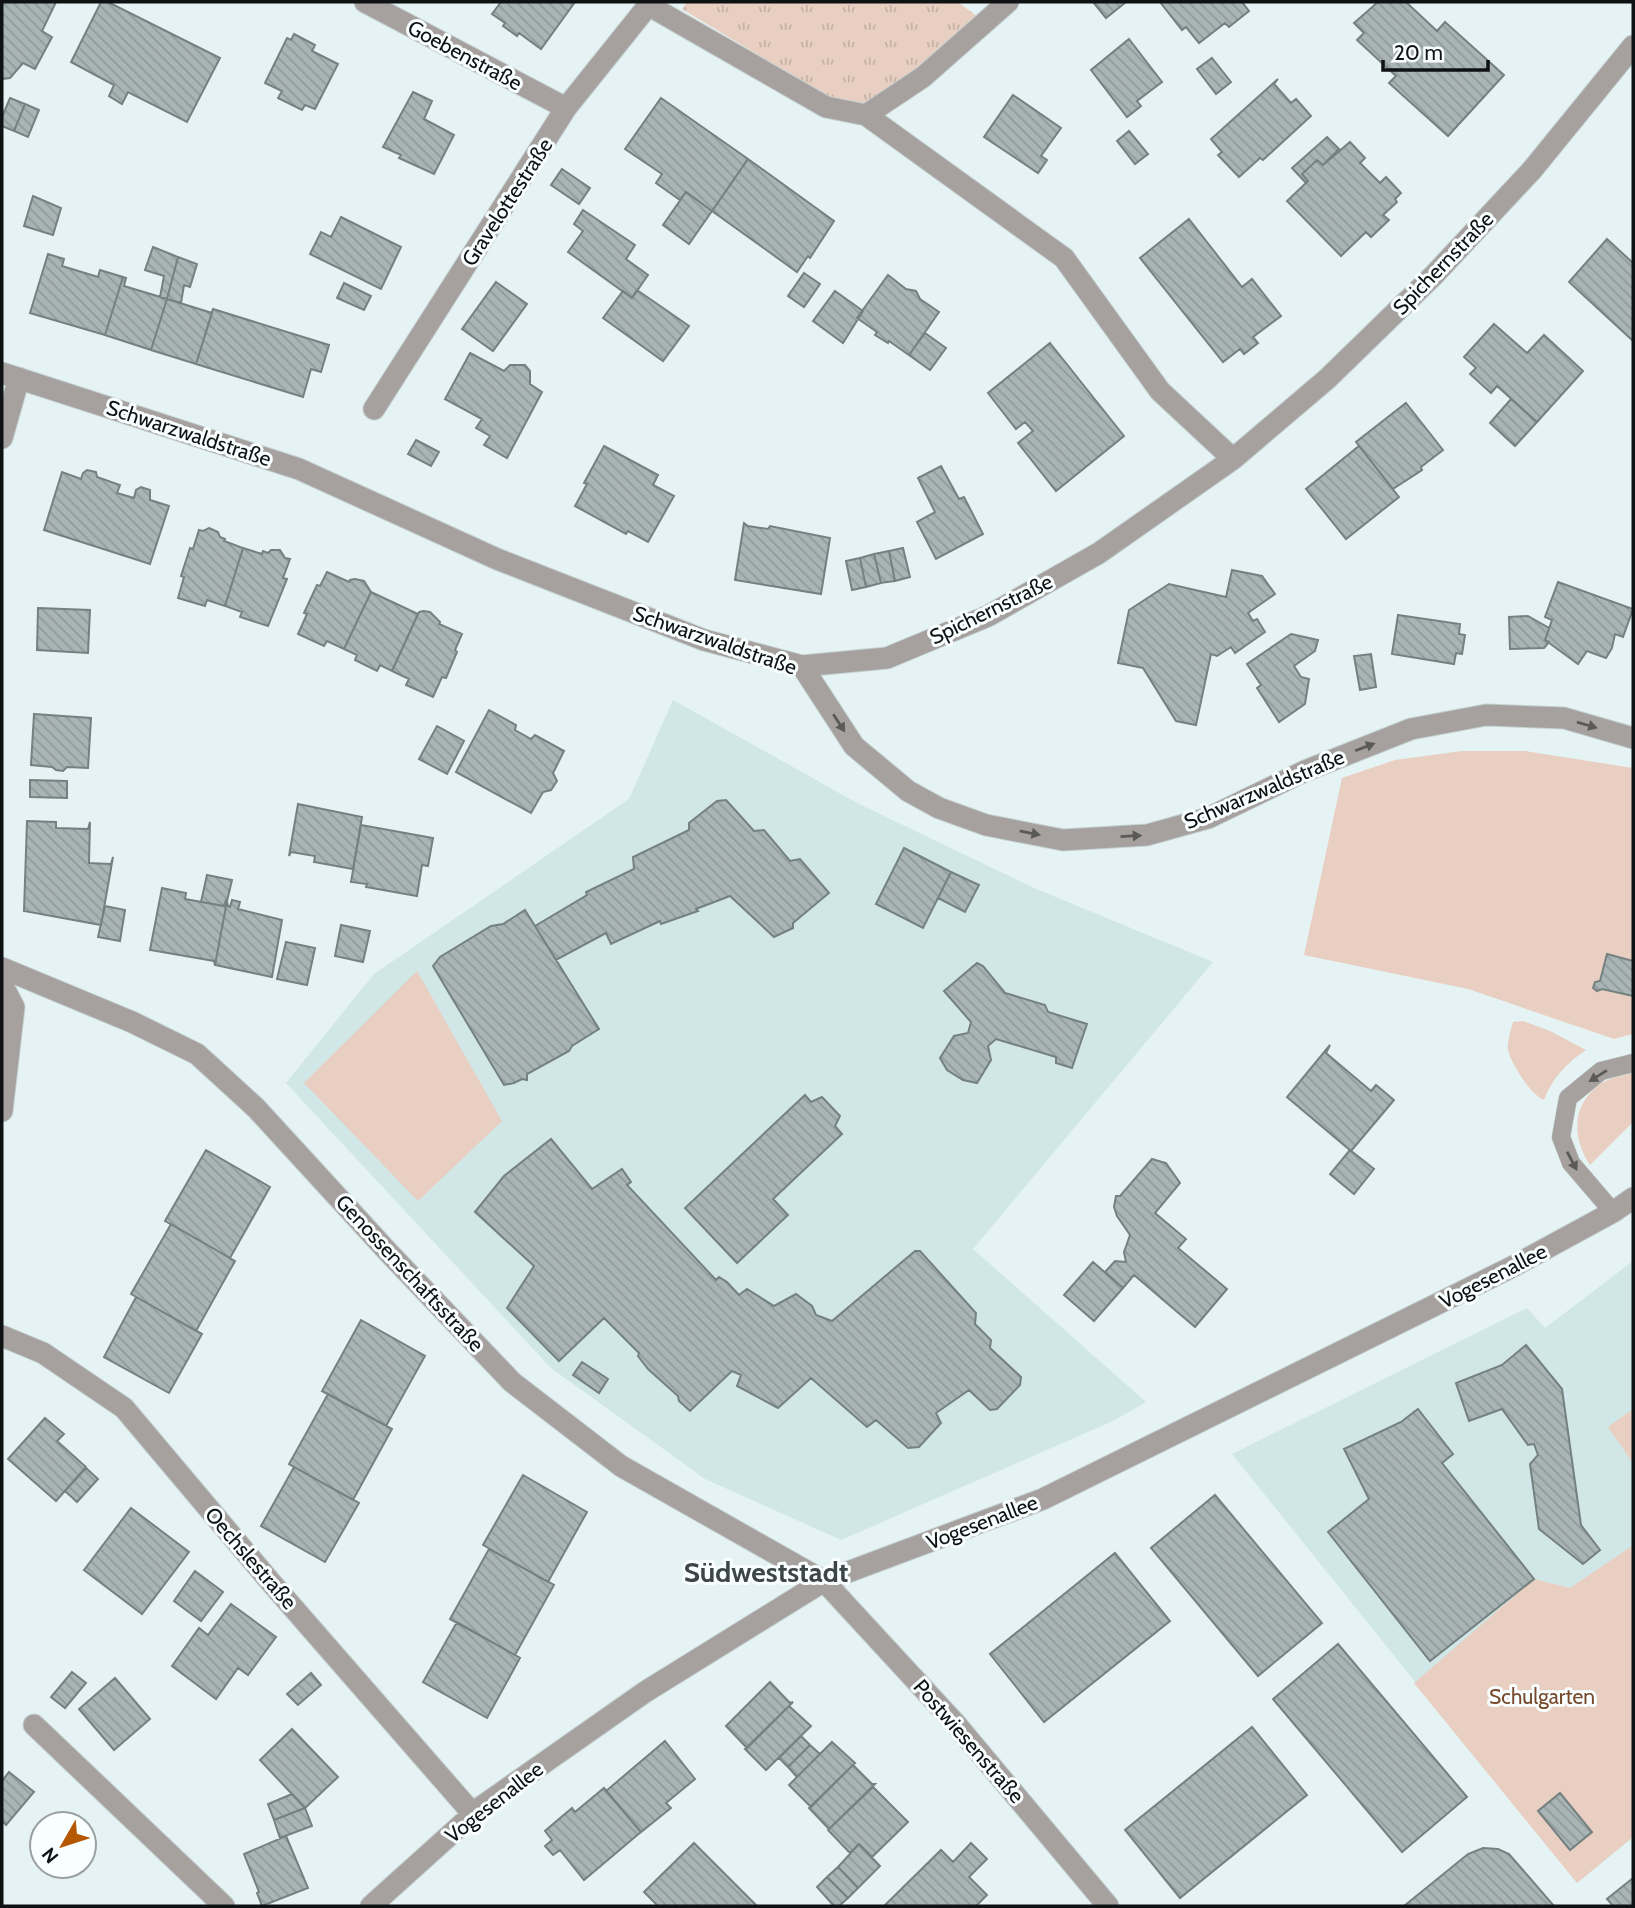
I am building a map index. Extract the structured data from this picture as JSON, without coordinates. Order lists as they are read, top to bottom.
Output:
{
  "streets": {
    "street": [
      "Goebenstraße",
      "Gravelottestraße",
      "Spichernstraße",
      "Schwarzwaldstraße",
      "Genossenschaftsstraße",
      "Vogesenallee",
      "Oechslestraße",
      "Postwiesenstraße"
    ]
  },
  "crossings": [
    ["Goebenstraße", "Gravelottestraße"],
    ["Spichernstraße", "Schwarzwaldstraße"],
    ["Genossenschaftsstraße", "Vogesenallee"],
    ["Genossenschaftsstraße", "Postwiesenstraße"],
    ["Vogesenallee", "Oechslestraße"],
    ["Vogesenallee", "Postwiesenstraße"]
  ],
  "one_way": ["Schwarzwaldstraße"],
  "districts": ["Südweststadt"],
  "parks": ["Schulgarten"],
  "scale_bar": "20 m",
  "north": "bottom left"
}
